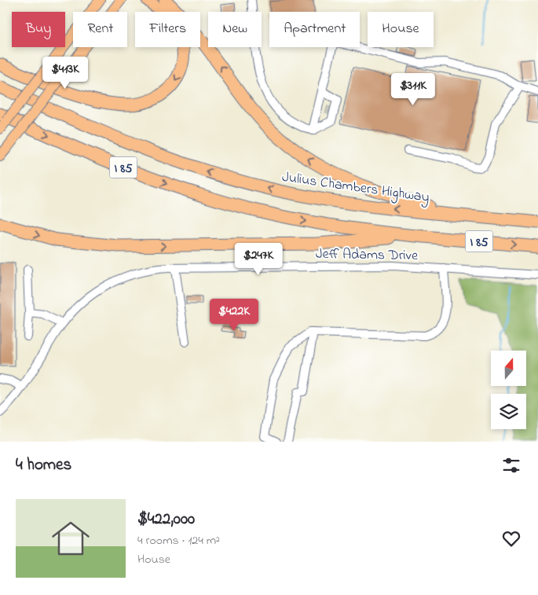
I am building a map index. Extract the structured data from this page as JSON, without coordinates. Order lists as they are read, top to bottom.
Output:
{
  "streets": {
    "highway": ["I 85", "Julius Chambers Highway"],
    "street": ["Jeff Adams Drive"]
  },
  "north": "top",
  "page": {
    "chip": [
      "Buy",
      "Rent",
      "Filters",
      "New",
      "Apartment",
      "House"
    ],
    "price": [
      "$413K",
      "$311K",
      "$247K",
      "$422K"
    ],
    "heading": "4 homes",
    "list": [
      {
        "name": "$422,000",
        "note": "4 rooms · 124 m² · House"
      }
    ]
  }
}
